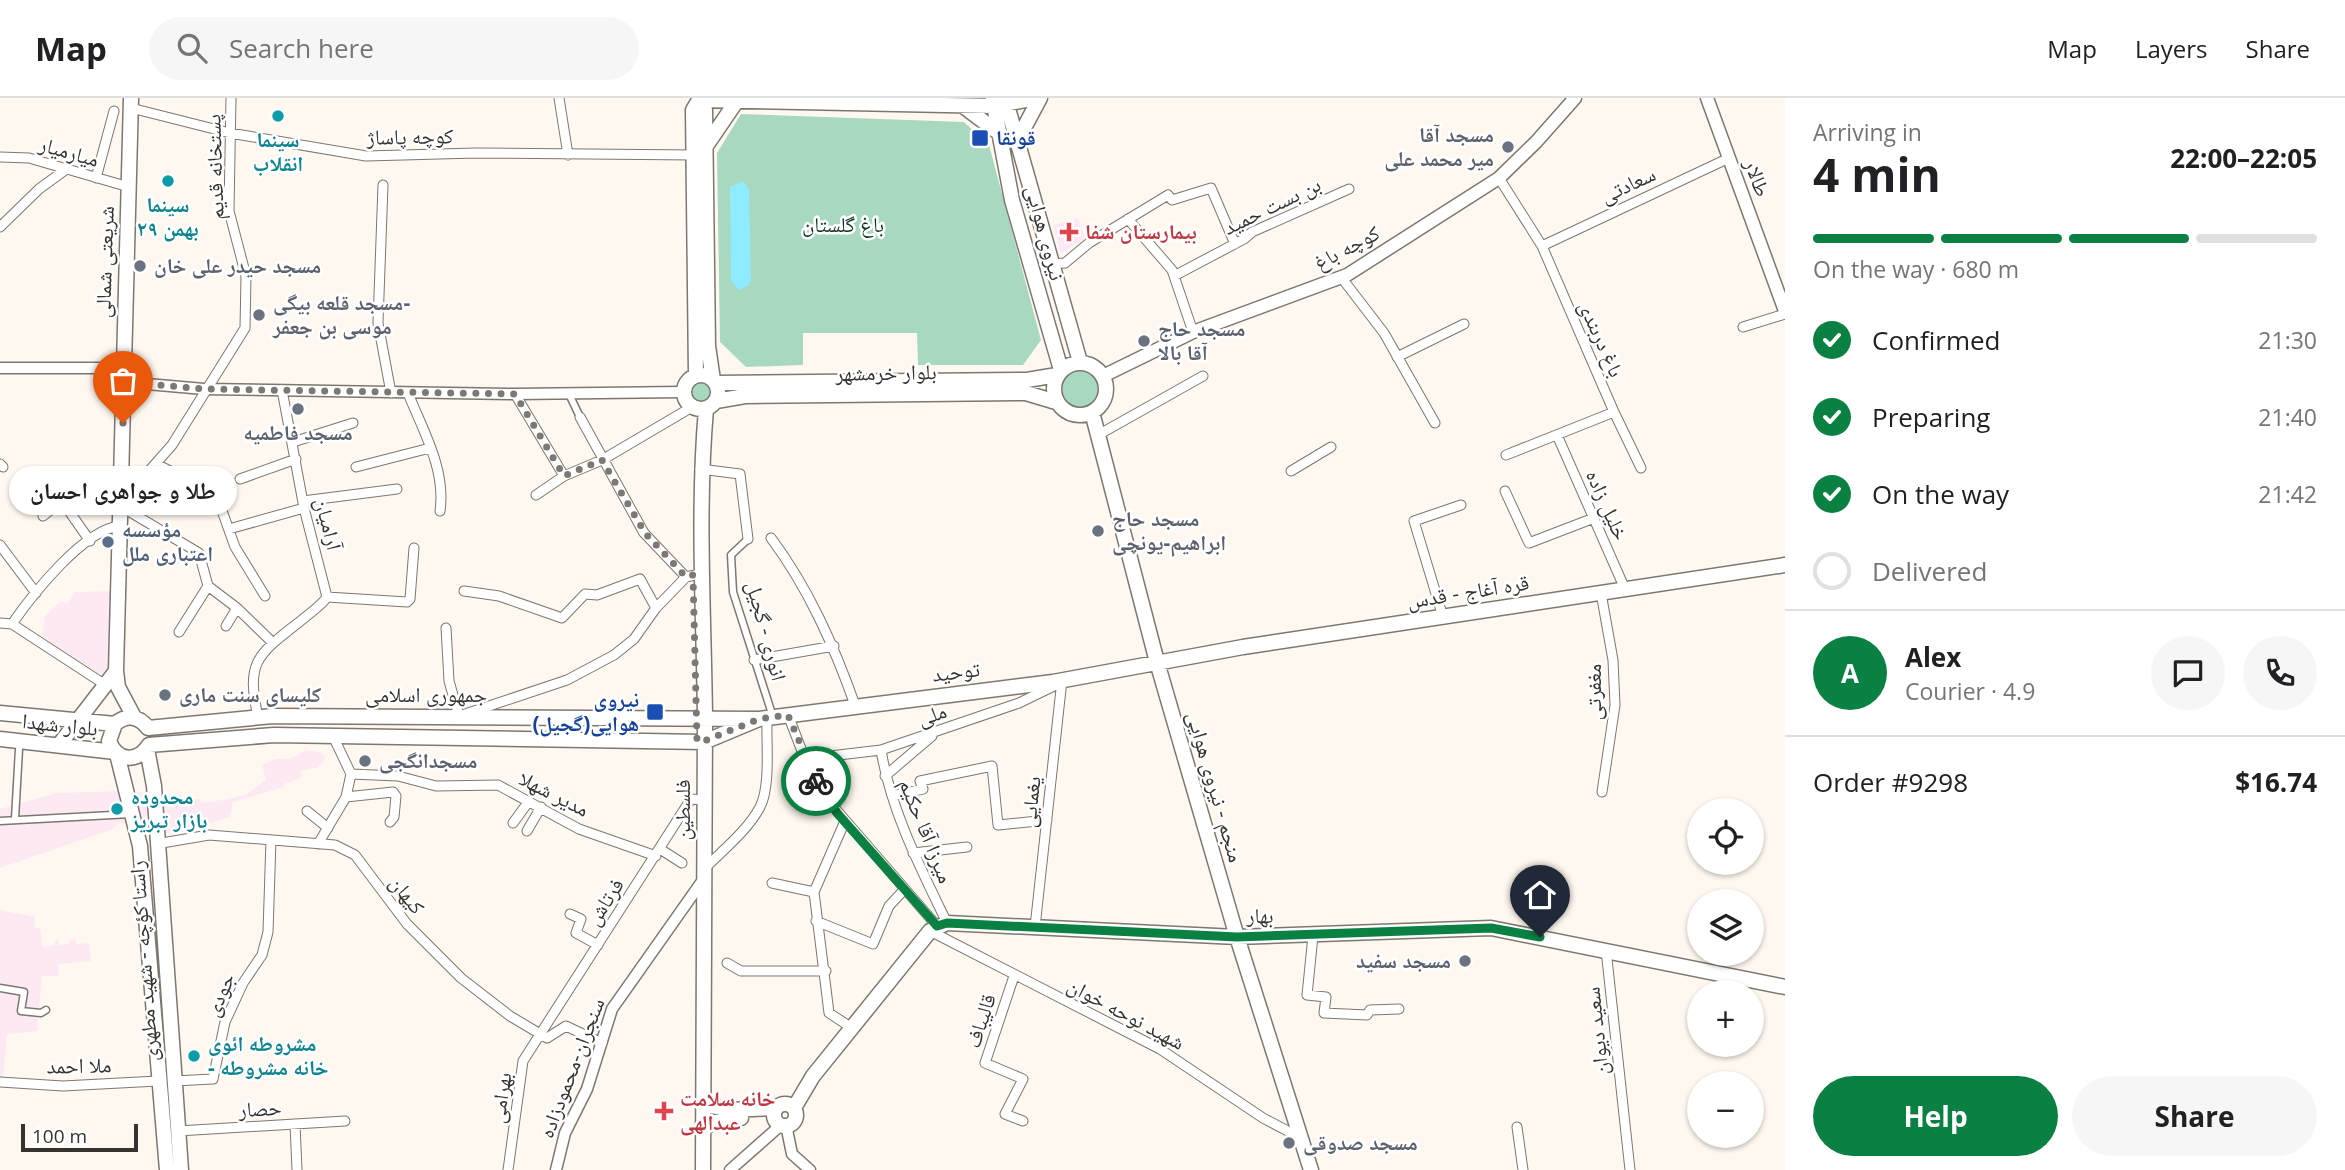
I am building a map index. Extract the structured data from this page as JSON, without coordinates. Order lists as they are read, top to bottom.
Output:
{
  "streets": {
    "main road": [
      "طالار",
      "نیروی هوایی",
      "کوچه باغ",
      "شریعتی شمالی",
      "بلوار خرمشهر",
      "قره آغاج - قدس",
      "توحید",
      "جمهوری اسلامی",
      "بلوار شهدا",
      "منجم - نیروی هوایی",
      "فلسطین",
      "بهار",
      "راستا کؤچه - شهید مطهری"
    ],
    "street": [
      "کوچه پاساژ",
      "میارمیار",
      "پستخانه قدیم",
      "سعادتی",
      "بن بست حمید",
      "باغ دربندی",
      "خلیل زاده",
      "آرامیان",
      "انوری - گجیل",
      "مغفرتی",
      "ملی",
      "مدیر شهلا",
      "یغمایی",
      "میرزا آقا حکیم",
      "کیهان",
      "فرتاش",
      "جودی",
      "شهید نوحه خوان",
      "قالیباف",
      "سعید دیوان",
      "ملا احمد",
      "سنجران-محمودزاده",
      "بهرامی",
      "حصار"
    ]
  },
  "crossings": [
    ["کوچه پاساژ", "پستخانه قدیم"],
    ["کوچه پاساژ", "شریعتی شمالی"],
    ["میارمیار", "شریعتی شمالی"],
    ["پستخانه قدیم", "شریعتی شمالی"],
    ["طالار", "سعادتی"],
    ["سعادتی", "باغ دربندی"],
    ["نیروی هوایی", "کوچه باغ"],
    ["نیروی هوایی", "بلوار خرمشهر"],
    ["نیروی هوایی", "منجم - نیروی هوایی"],
    ["کوچه باغ", "باغ دربندی"],
    ["کوچه باغ", "بلوار خرمشهر"],
    ["کوچه باغ", "منجم - نیروی هوایی"],
    ["شریعتی شمالی", "جمهوری اسلامی"],
    ["بلوار خرمشهر", "منجم - نیروی هوایی"],
    ["بلوار خرمشهر", "فلسطین"],
    ["خلیل زاده", "قره آغاج - قدس"],
    ["قره آغاج - قدس", "توحید"],
    ["قره آغاج - قدس", "مغفرتی"],
    ["قره آغاج - قدس", "منجم - نیروی هوایی"],
    ["انوری - گجیل", "توحید"],
    ["انوری - گجیل", "جمهوری اسلامی"],
    ["انوری - گجیل", "فلسطین"],
    ["انوری - گجیل", "شهید نوحه خوان"],
    ["توحید", "جمهوری اسلامی"],
    ["توحید", "ملی"],
    ["توحید", "منجم - نیروی هوایی"],
    ["توحید", "یغمایی"],
    ["توحید", "شهید نوحه خوان"],
    ["جمهوری اسلامی", "بلوار شهدا"],
    ["جمهوری اسلامی", "فلسطین"],
    ["جمهوری اسلامی", "راستا کؤچه - شهید مطهری"],
    ["جمهوری اسلامی", "شهید نوحه خوان"],
    ["ملی", "یغمایی"],
    ["ملی", "میرزا آقا حکیم"],
    ["ملی", "شهید نوحه خوان"],
    ["بلوار شهدا", "راستا کؤچه - شهید مطهری"],
    ["منجم - نیروی هوایی", "بهار"],
    ["منجم - نیروی هوایی", "شهید نوحه خوان"],
    ["مدیر شهلا", "فرتاش"],
    ["یغمایی", "بهار"],
    ["فلسطین", "فرتاش"],
    ["فلسطین", "سنجران-محمودزاده"],
    ["میرزا آقا حکیم", "بهار"],
    ["میرزا آقا حکیم", "شهید نوحه خوان"],
    ["کیهان", "فرتاش"],
    ["کیهان", "راستا کؤچه - شهید مطهری"],
    ["کیهان", "جودی"],
    ["کیهان", "بهرامی"],
    ["فرتاش", "بهرامی"],
    ["بهار", "شهید نوحه خوان"],
    ["بهار", "سعید دیوان"],
    ["راستا کؤچه - شهید مطهری", "جودی"],
    ["راستا کؤچه - شهید مطهری", "ملا احمد"],
    ["راستا کؤچه - شهید مطهری", "حصار"],
    ["شهید نوحه خوان", "قالیباف"]
  ],
  "parks": ["باغ گلستان"],
  "places": {
    "other": [
      "سینما انقلاب",
      "مسجد آقا میر محمد علی",
      "سینما ۲۹ بهمن",
      "مسجد حیدر علی خان",
      "مسجد قلعه بیگی- موسی بن جعفر",
      "مسجد حاج آقا بالا",
      "مسجد فاطمیه",
      "طلا و جواهری احسان",
      "مسجد حاج ابراهیم-یونچی",
      "مؤسسه اعتباری ملل",
      "کلیسای سنت ماری",
      "مسجدانگجی",
      "محدوده بازار تبریز",
      "مسجد سفید",
      "مشروطه ائوی - خانه مشروطه",
      "مسجد صدوقی"
    ],
    "transit": ["قونقا", "نیروی هوایی(گجیل)"],
    "health": ["بیمارستان شفا", "خانه سلامت عبدالهی"]
  },
  "scale_bar": "100 m",
  "page": {
    "header": "Map",
    "search": "Search here",
    "nav": ["Map", "Layers", "Share"],
    "heading": ["4 min", "Arriving in", "22:00–22:05"],
    "panel": [
      "Alex",
      "Courier · 4.9",
      "Order #9298",
      "$16.74"
    ],
    "bar": "On the way · 680 m",
    "list": [
      ["Confirmed", "21:30"],
      ["Preparing", "21:40"],
      ["On the way", "21:42"],
      "Delivered"
    ],
    "bubble": "طلا و جواهری احسان",
    "round": "A",
    "map_buttons": ["+", "−"],
    "buttons": ["Help", "Share"],
    "scale": "100 m"
  }
}
